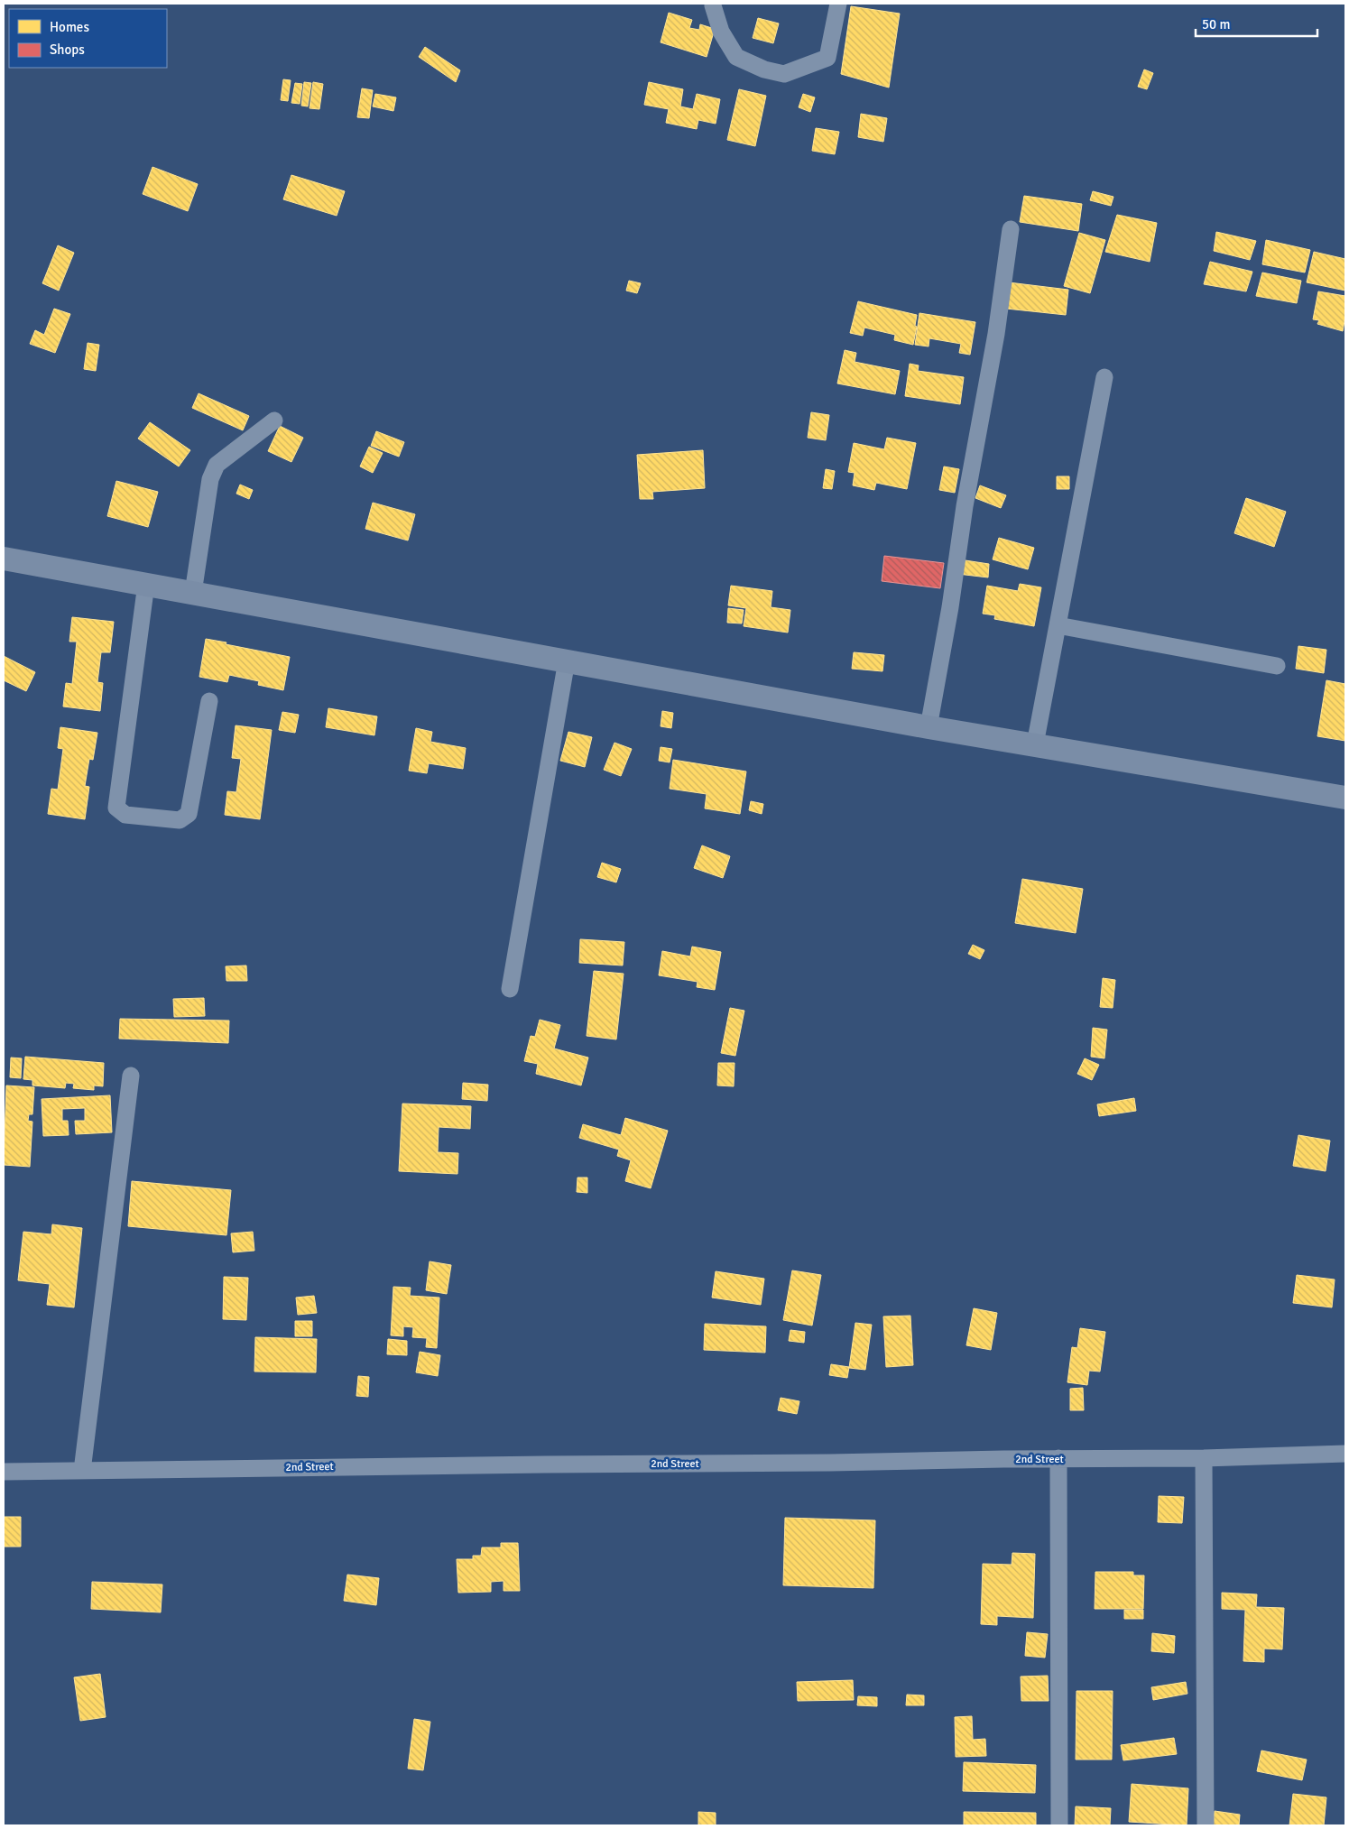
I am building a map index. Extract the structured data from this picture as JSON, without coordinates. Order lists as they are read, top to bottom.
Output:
{
  "streets": {
    "street": ["2nd Street"]
  },
  "legend": ["Homes", "Shops"],
  "scale_bar": "50 m"
}
